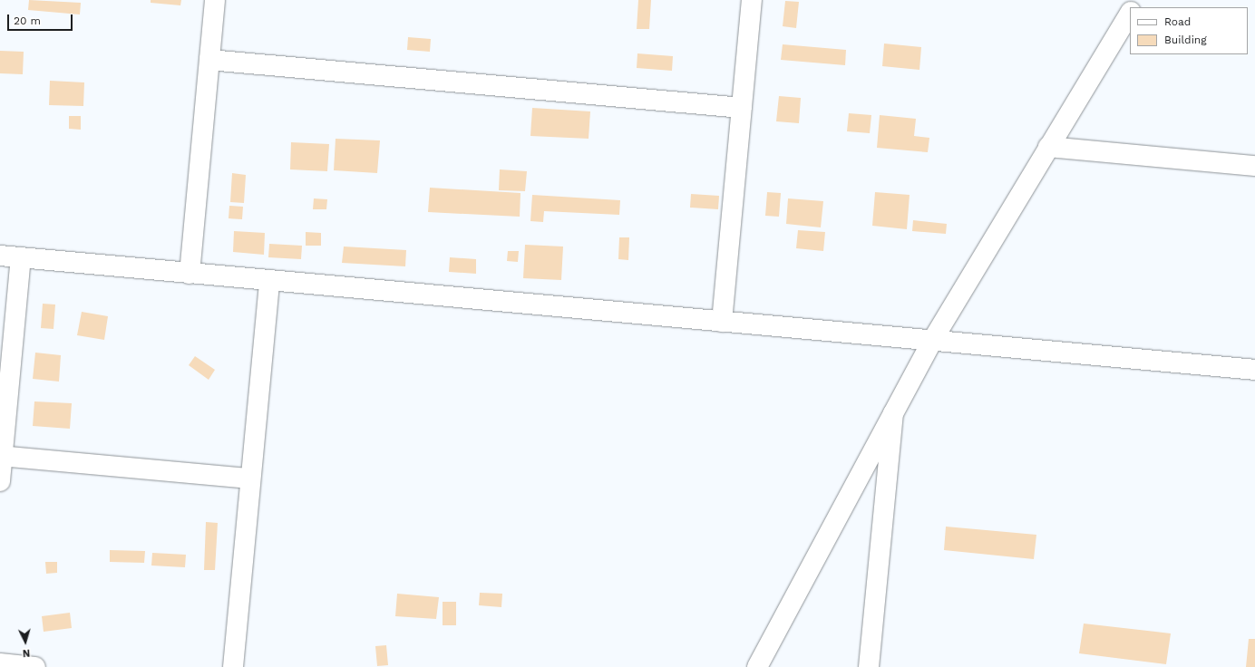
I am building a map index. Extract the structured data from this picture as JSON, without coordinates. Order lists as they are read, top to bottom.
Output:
{
  "legend": ["Road", "Building"],
  "scale_bar": "20 m",
  "north": "bottom"
}
